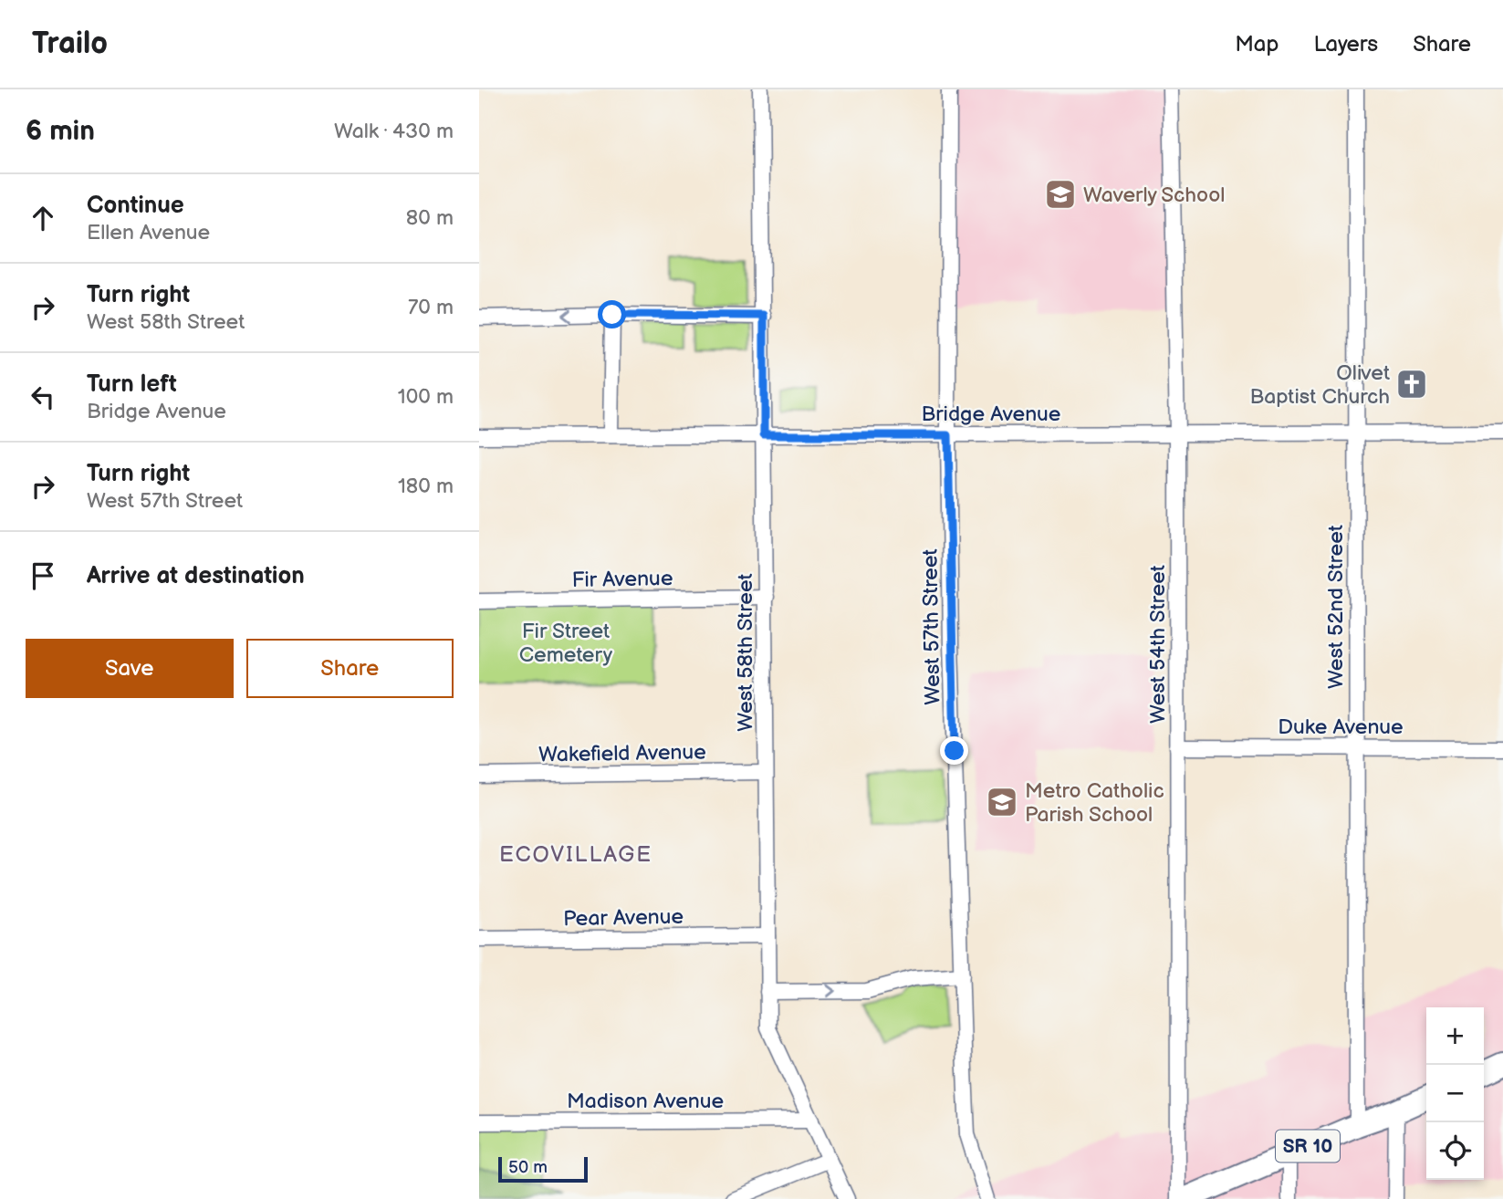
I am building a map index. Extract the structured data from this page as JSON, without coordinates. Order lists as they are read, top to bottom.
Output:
{
  "streets": {
    "main road": ["SR 10"],
    "street": [
      "Bridge Avenue",
      "Fir Avenue",
      "West 52nd Street",
      "West 57th Street",
      "West 54th Street",
      "West 58th Street",
      "Duke Avenue",
      "Wakefield Avenue",
      "Pear Avenue",
      "Madison Avenue"
    ]
  },
  "crossings": [
    ["Bridge Avenue", "West 52nd Street"],
    ["Bridge Avenue", "West 57th Street"],
    ["Bridge Avenue", "West 54th Street"],
    ["Bridge Avenue", "West 58th Street"],
    ["Fir Avenue", "West 58th Street"],
    ["West 52nd Street", "Duke Avenue"],
    ["West 52nd Street", "SR 10"],
    ["West 54th Street", "Duke Avenue"],
    ["West 58th Street", "Wakefield Avenue"],
    ["West 58th Street", "Pear Avenue"],
    ["West 58th Street", "Madison Avenue"]
  ],
  "districts": ["ECOVILLAGE"],
  "parks": ["Fir Street Cemetery"],
  "places": {
    "school or university": ["Waverly School", "Metro Catholic Parish School"],
    "church": ["Olivet Baptist Church"]
  },
  "scale_bar": "50 m",
  "page": {
    "header": "Trailo",
    "nav": ["Map", "Layers", "Share"],
    "heading": ["6 min", "Walk · 430 m"],
    "list": [
      ["Continue", "Ellen Avenue", "80 m"],
      ["Turn right", "West 58th Street", "70 m"],
      ["Turn left", "Bridge Avenue", "100 m"],
      ["Turn right", "West 57th Street", "180 m"],
      "Arrive at destination"
    ],
    "buttons": ["Save", "Share"],
    "map_buttons": ["+", "−"],
    "scale": "50 m"
  }
}
